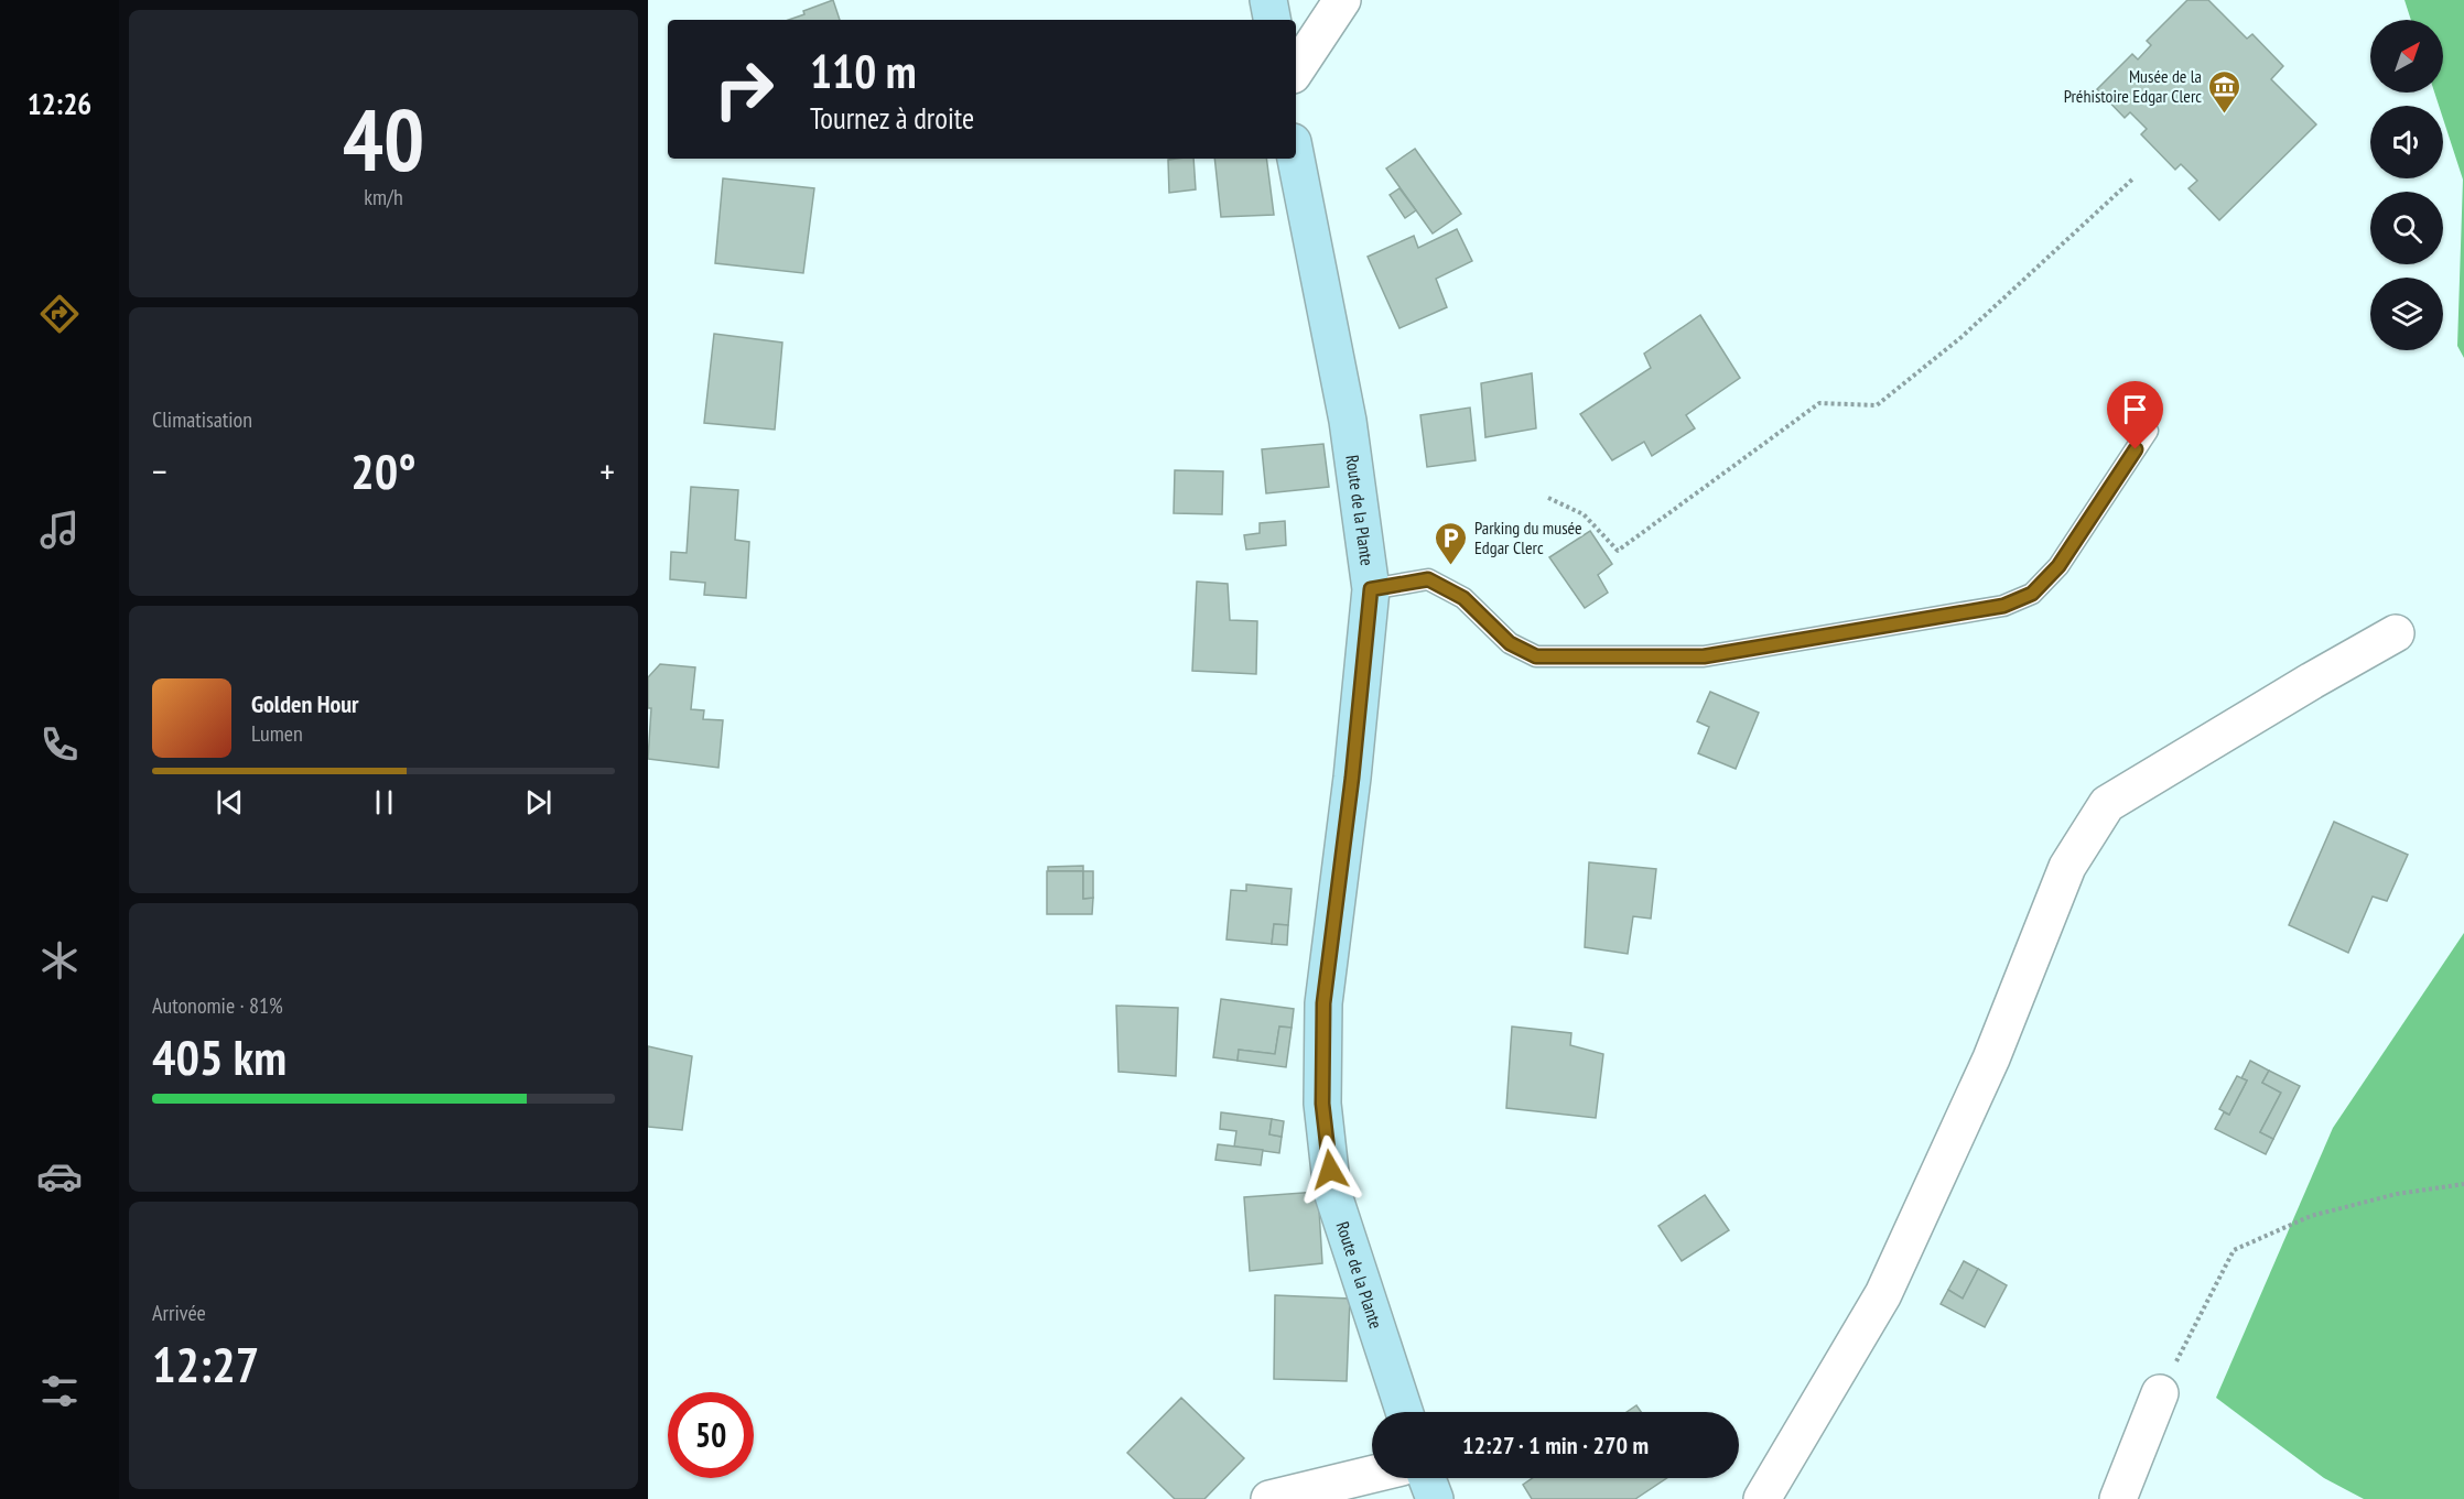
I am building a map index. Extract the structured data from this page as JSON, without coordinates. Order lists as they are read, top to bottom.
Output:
{
  "streets": {
    "main road": ["Route de la Plante"]
  },
  "places": {
    "museum": ["Musée de la Préhistoire Edgar Clerc"],
    "parking": ["Parking du musée Edgar Clerc"]
  },
  "north": "top right",
  "page": {
    "tabs": "12:26",
    "tile": [
      ["40", "km/h"],
      "Climatisation",
      ["Autonomie · 81%", "405 km"],
      ["Arrivée", "12:27"]
    ],
    "turn": ["110 m", "Tournez à droite"],
    "heat": ["−", "20°", "+"],
    "song": ["Golden Hour", "Lumen"],
    "limit": "50",
    "trip": "12:27 · 1 min · 270 m"
  }
}
